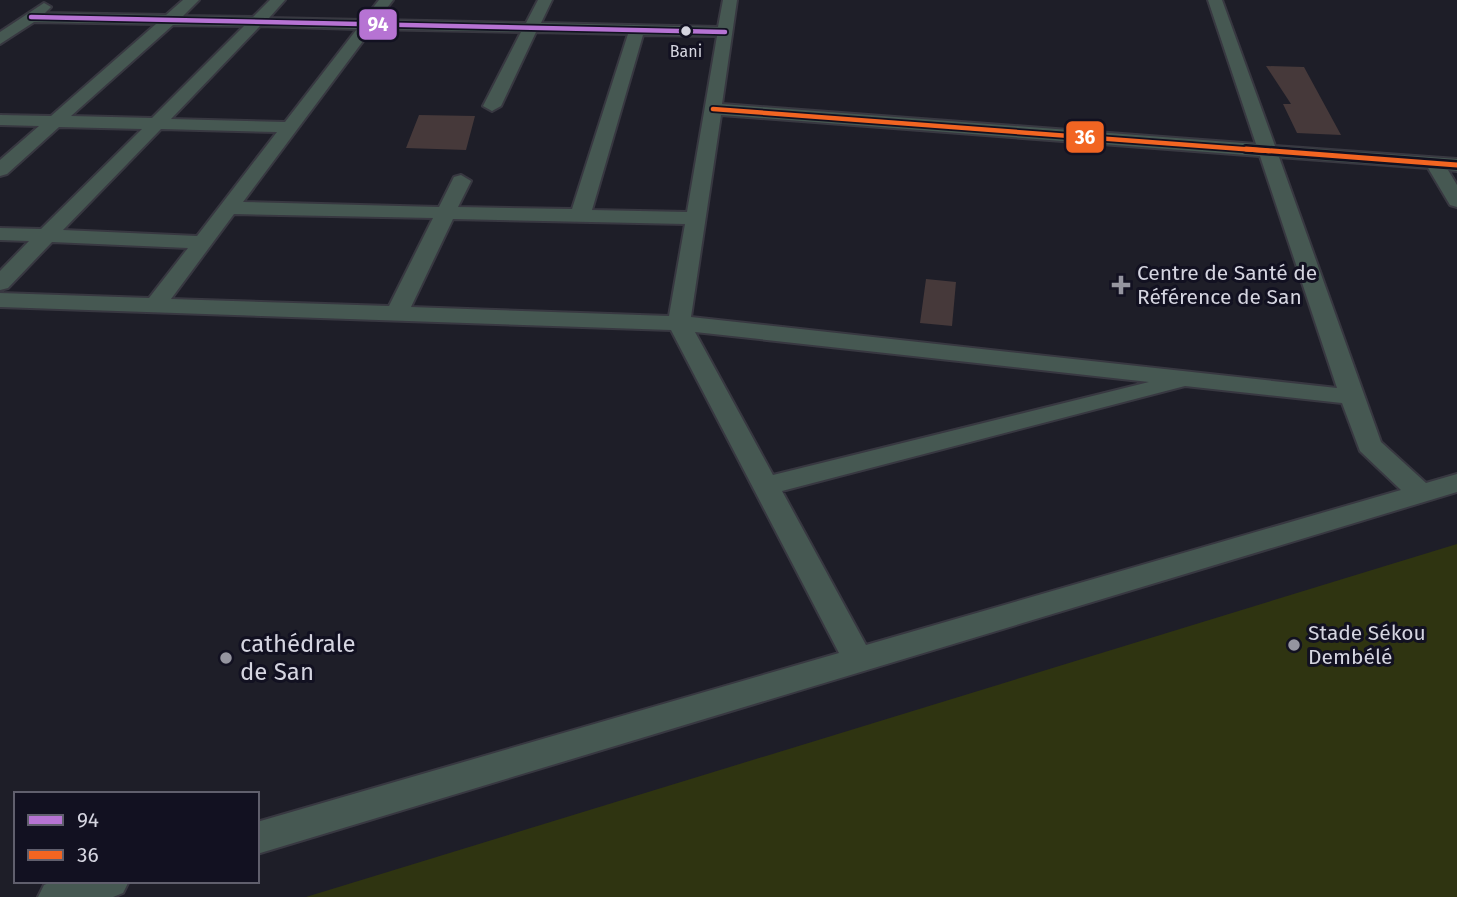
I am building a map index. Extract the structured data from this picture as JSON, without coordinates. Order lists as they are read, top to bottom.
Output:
{
  "places": {
    "other": ["Bani", "Stade Sékou Dembélé", "cathédrale de San"],
    "health": ["Centre de Santé de Référence de San"]
  },
  "lines": ["transit line 94", "transit line 36"],
  "legend": ["94", "36"]
}
